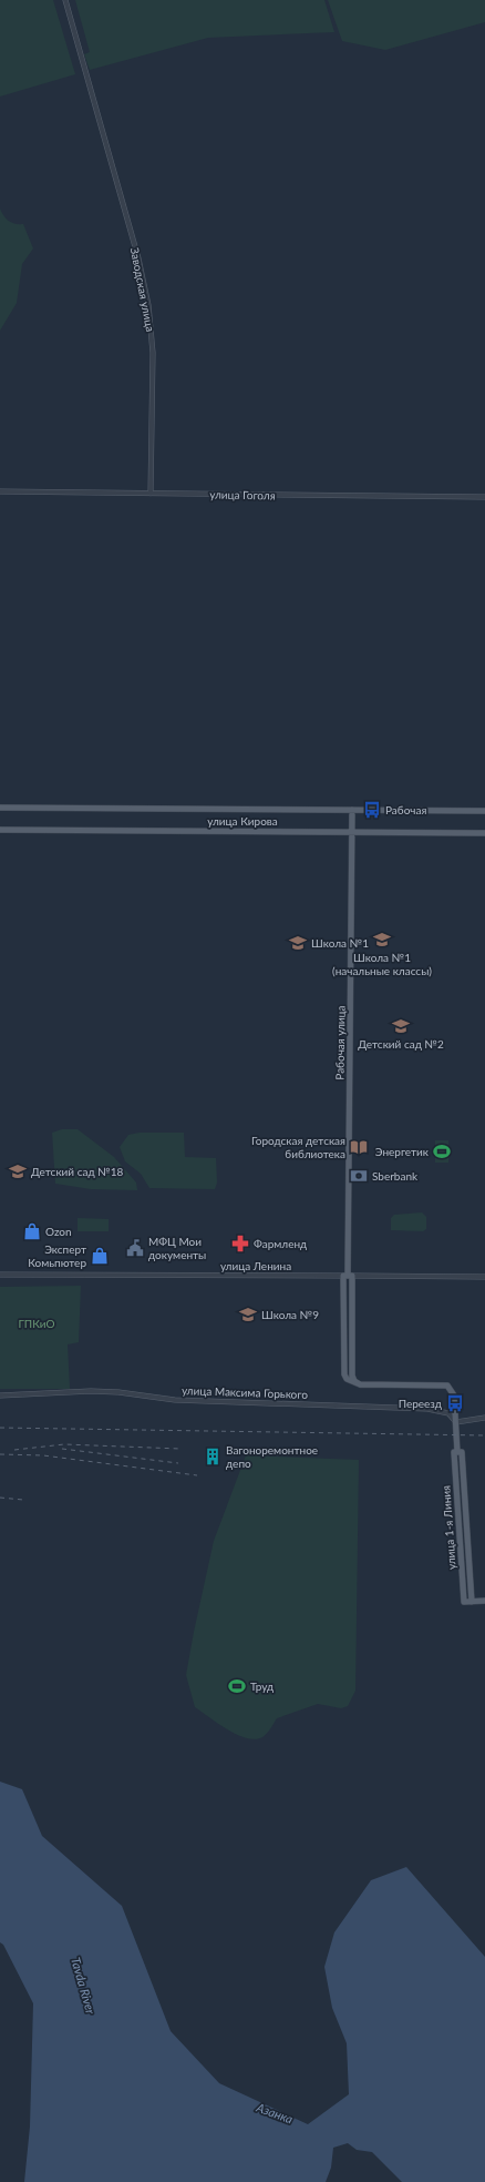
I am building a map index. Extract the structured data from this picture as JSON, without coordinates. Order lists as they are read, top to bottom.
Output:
{
  "streets": {
    "main road": ["улица Кирова", "Рабочая улица", "улица 1-я Линия"],
    "street": [
      "Заводская улица",
      "улица Гоголя",
      "улица Ленина",
      "улица Максима Горького"
    ]
  },
  "crossings": [
    ["Заводская улица", "улица Гоголя"],
    ["улица Кирова", "Рабочая улица"],
    ["Рабочая улица", "улица Ленина"],
    ["Рабочая улица", "улица 1-я Линия"],
    ["улица Максима Горького", "улица 1-я Линия"]
  ],
  "water": ["Tavda River", "Азанка"],
  "parks": ["ГПКиО"],
  "places": {
    "bus stop": ["Рабочая", "Переезд"],
    "school or university": [
      "Школа №1 (начальные классы)",
      "Школа №1",
      "Детский сад №2",
      "Детский сад №18",
      "Школа №9"
    ],
    "library": ["Городская детская библиотека"],
    "sports": ["Энергетик", "Труд"],
    "bank": ["Sberbank"],
    "shop": ["Ozon", "Эксперт Комьпютер"],
    "pharmacy": ["Фармленд"],
    "public building": ["МФЦ Мои документы"],
    "building": ["Вагоноремонтное депо"]
  }
}
